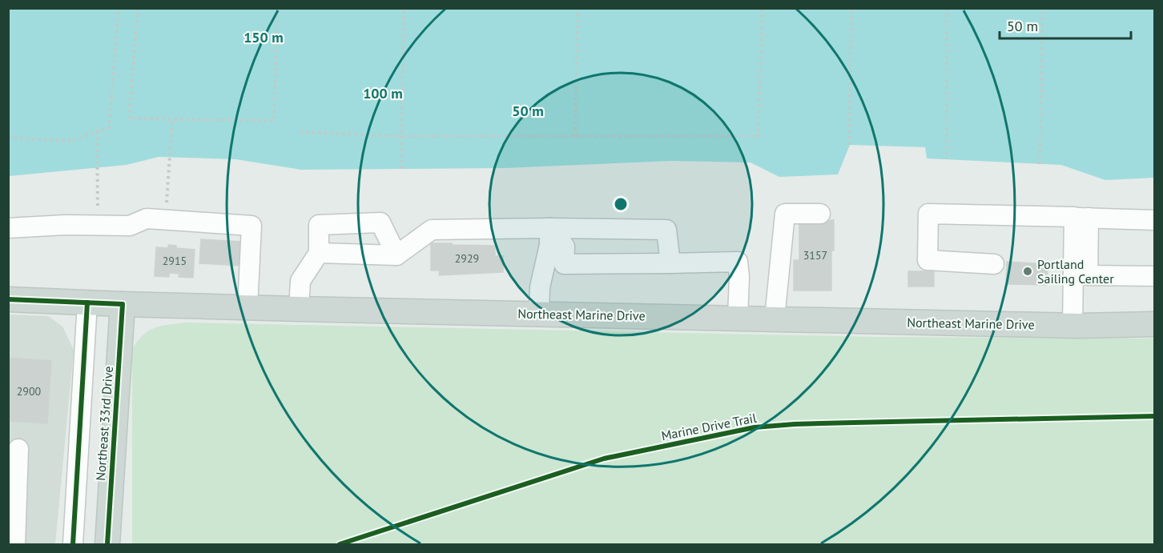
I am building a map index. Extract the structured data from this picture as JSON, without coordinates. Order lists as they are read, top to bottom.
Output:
{
  "streets": {
    "main road": ["Northeast Marine Drive", "Northeast 33rd Drive"],
    "cycle path": ["Marine Drive Trail"]
  },
  "crossings": [
    ["Northeast Marine Drive", "Northeast 33rd Drive"]
  ],
  "places": ["Portland Sailing Center"],
  "house_numbers": [
    "3157",
    "2929",
    "2915",
    "2900"
  ],
  "scale_bar": "50 m",
  "rings": ["150 m", "100 m", "50 m"]
}
